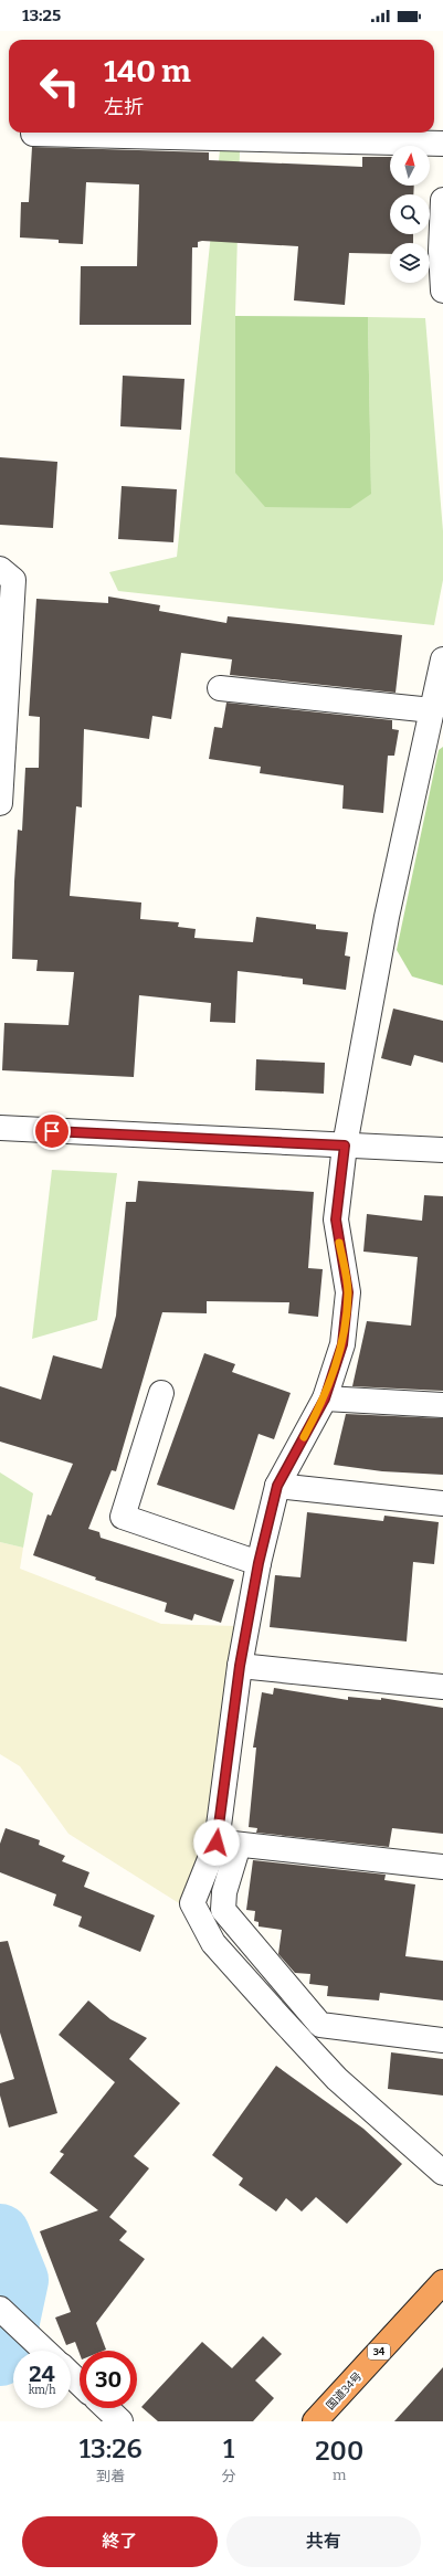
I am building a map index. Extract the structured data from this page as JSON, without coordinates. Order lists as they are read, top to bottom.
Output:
{
  "streets": {
    "highway": ["34", "国道34号"]
  },
  "north": "top",
  "page": {
    "status": "13:25",
    "turn": ["140 m", "左折"],
    "speed": "24 km/h",
    "limit": "30",
    "eta": [
      "13:26",
      "到着",
      "1",
      "分",
      "200",
      "m"
    ],
    "buttons": ["終了", "共有"]
  }
}
